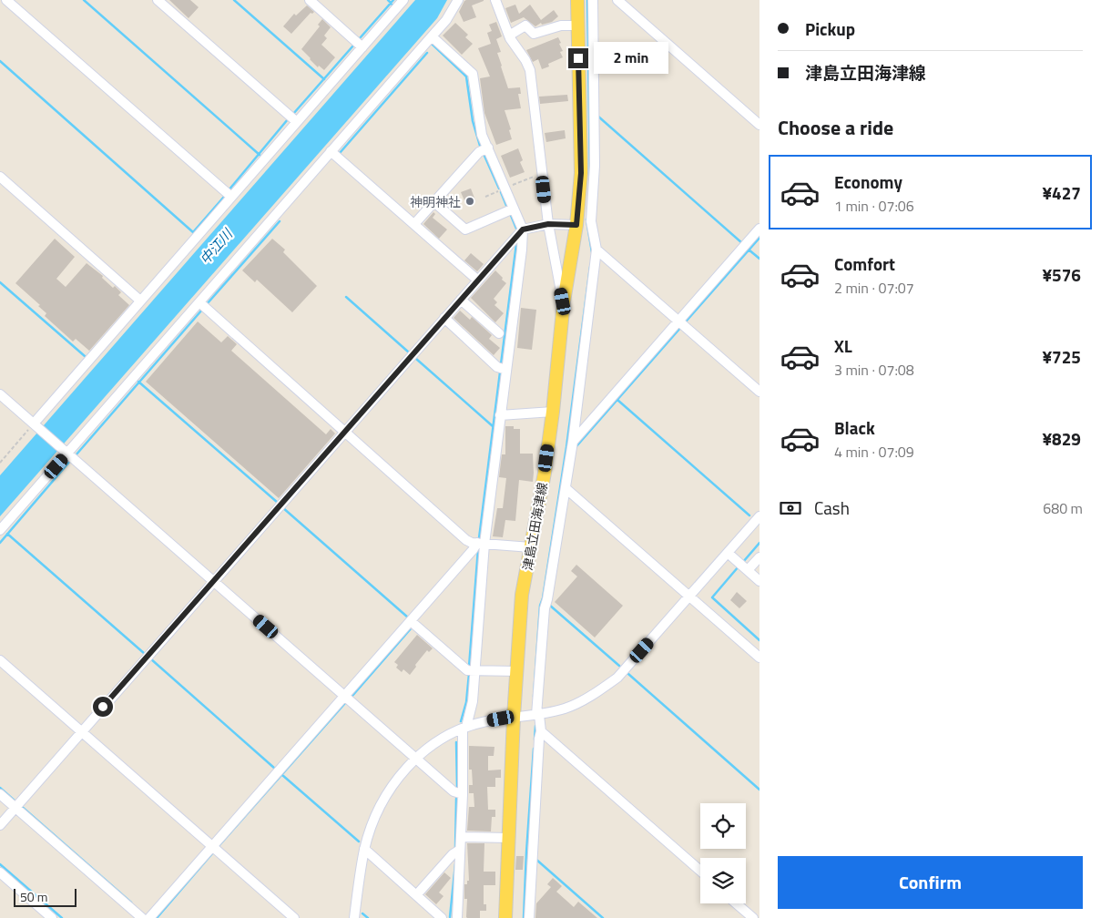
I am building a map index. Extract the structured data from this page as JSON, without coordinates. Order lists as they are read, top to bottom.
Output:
{
  "streets": {
    "main road": ["津島立田海津線"]
  },
  "water": ["中江川"],
  "places": ["神明神社"],
  "scale_bar": "50 m",
  "page": {
    "banner": ["Pickup", "津島立田海津線"],
    "bubble": "2 min",
    "heading": "Choose a ride",
    "list": [
      {
        "name": "Economy",
        "note": "1 min · 07:06",
        "value": "¥427"
      },
      {
        "name": "Comfort",
        "note": "2 min · 07:07",
        "value": "¥576"
      },
      {
        "name": "XL",
        "note": "3 min · 07:08",
        "value": "¥725"
      },
      {
        "name": "Black",
        "note": "4 min · 07:09",
        "value": "¥829"
      }
    ],
    "pay": ["Cash", "680 m"],
    "buttons": "Confirm",
    "scale": "50 m"
  }
}
